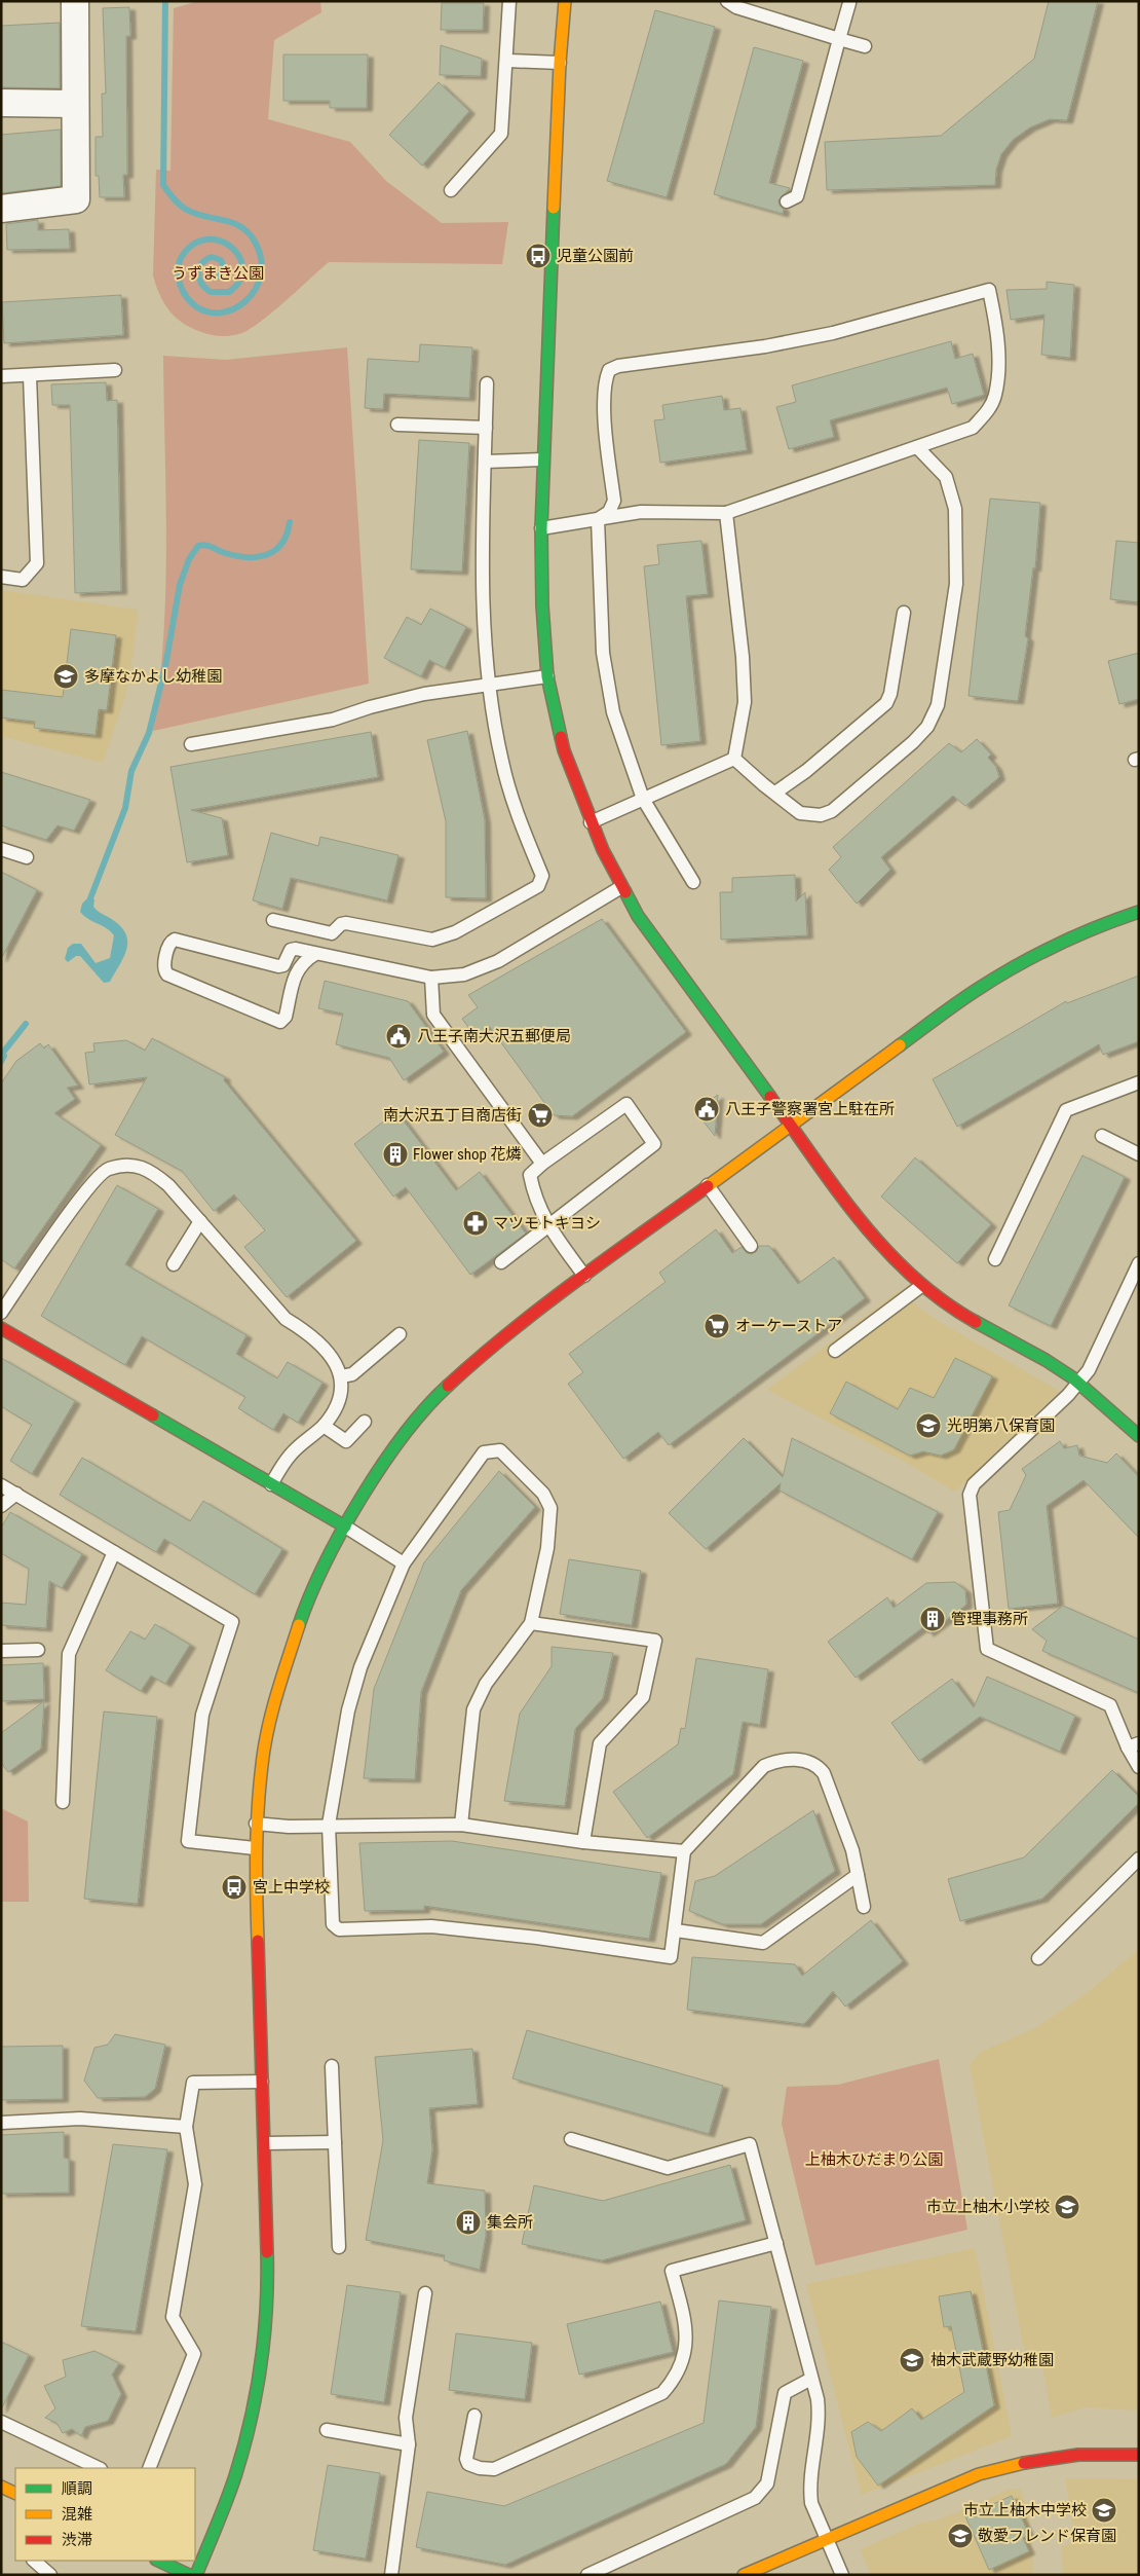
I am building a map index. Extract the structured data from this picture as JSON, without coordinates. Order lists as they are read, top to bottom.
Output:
{
  "parks": ["うずまき公園", "上柚木ひだまり公園"],
  "places": {
    "bus stop": ["児童公園前", "宮上中学校"],
    "school or university": [
      "多摩なかよし幼稚園",
      "光明第八保育園",
      "市立上柚木小学校",
      "柚木武蔵野幼稚園",
      "市立上柚木中学校",
      "敬愛フレンド保育園"
    ],
    "public building": ["八王子南大沢五郵便局", "八王子警察署宮上駐在所"],
    "supermarket": ["南大沢五丁目商店街", "オーケーストア"],
    "building": ["Flower shop 花燐", "管理事務所", "集会所"],
    "pharmacy": ["マツモトキヨシ"]
  },
  "legend": ["順調", "混雑", "渋滞"]
}
